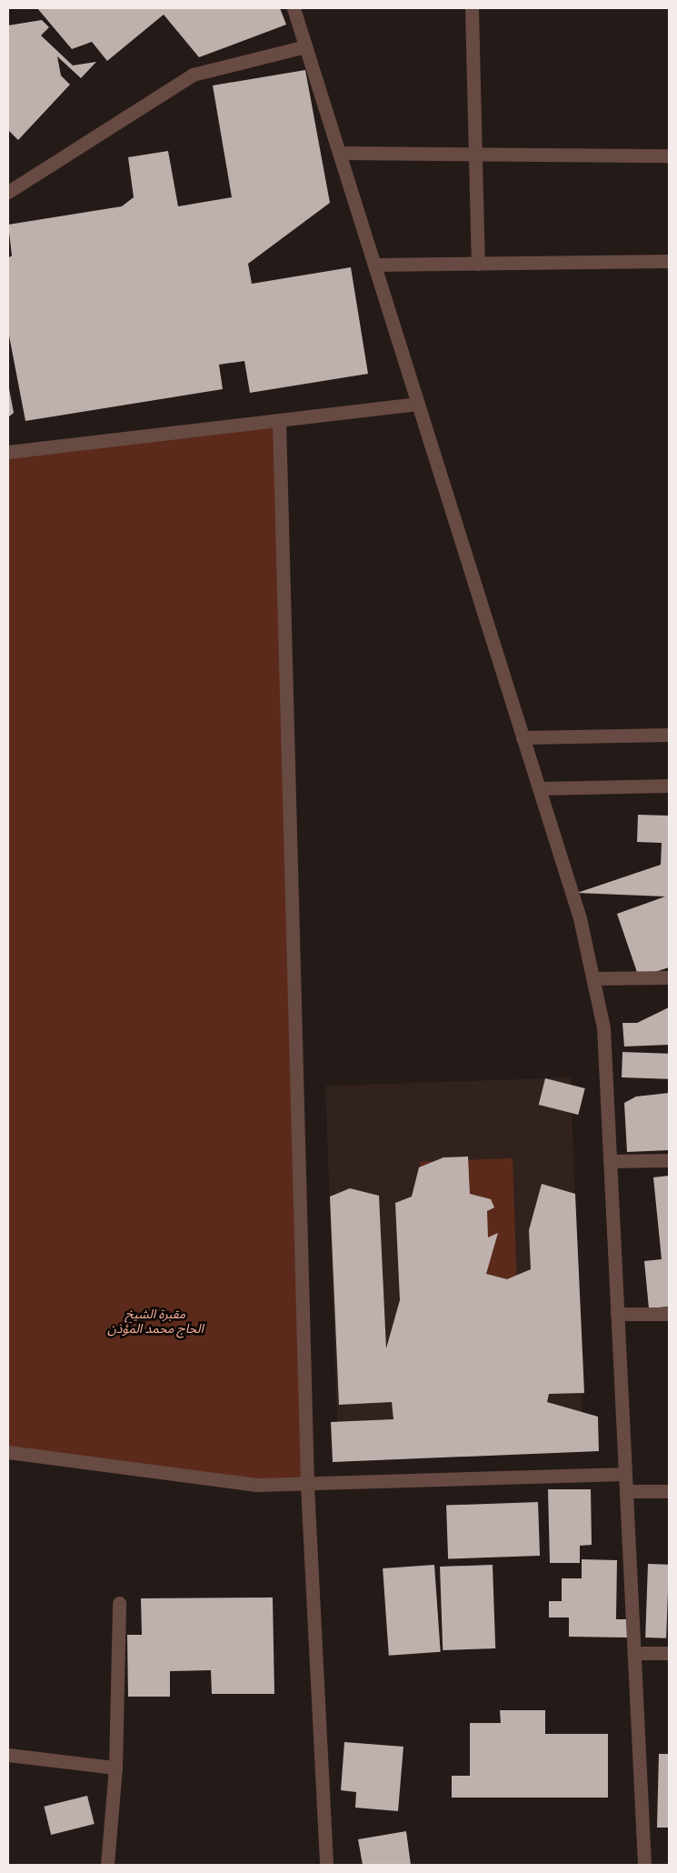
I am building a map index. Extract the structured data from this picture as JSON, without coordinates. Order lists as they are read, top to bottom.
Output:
{
  "parks": ["مقبرة الشيخ الحاج محمد المؤذن"]
}
